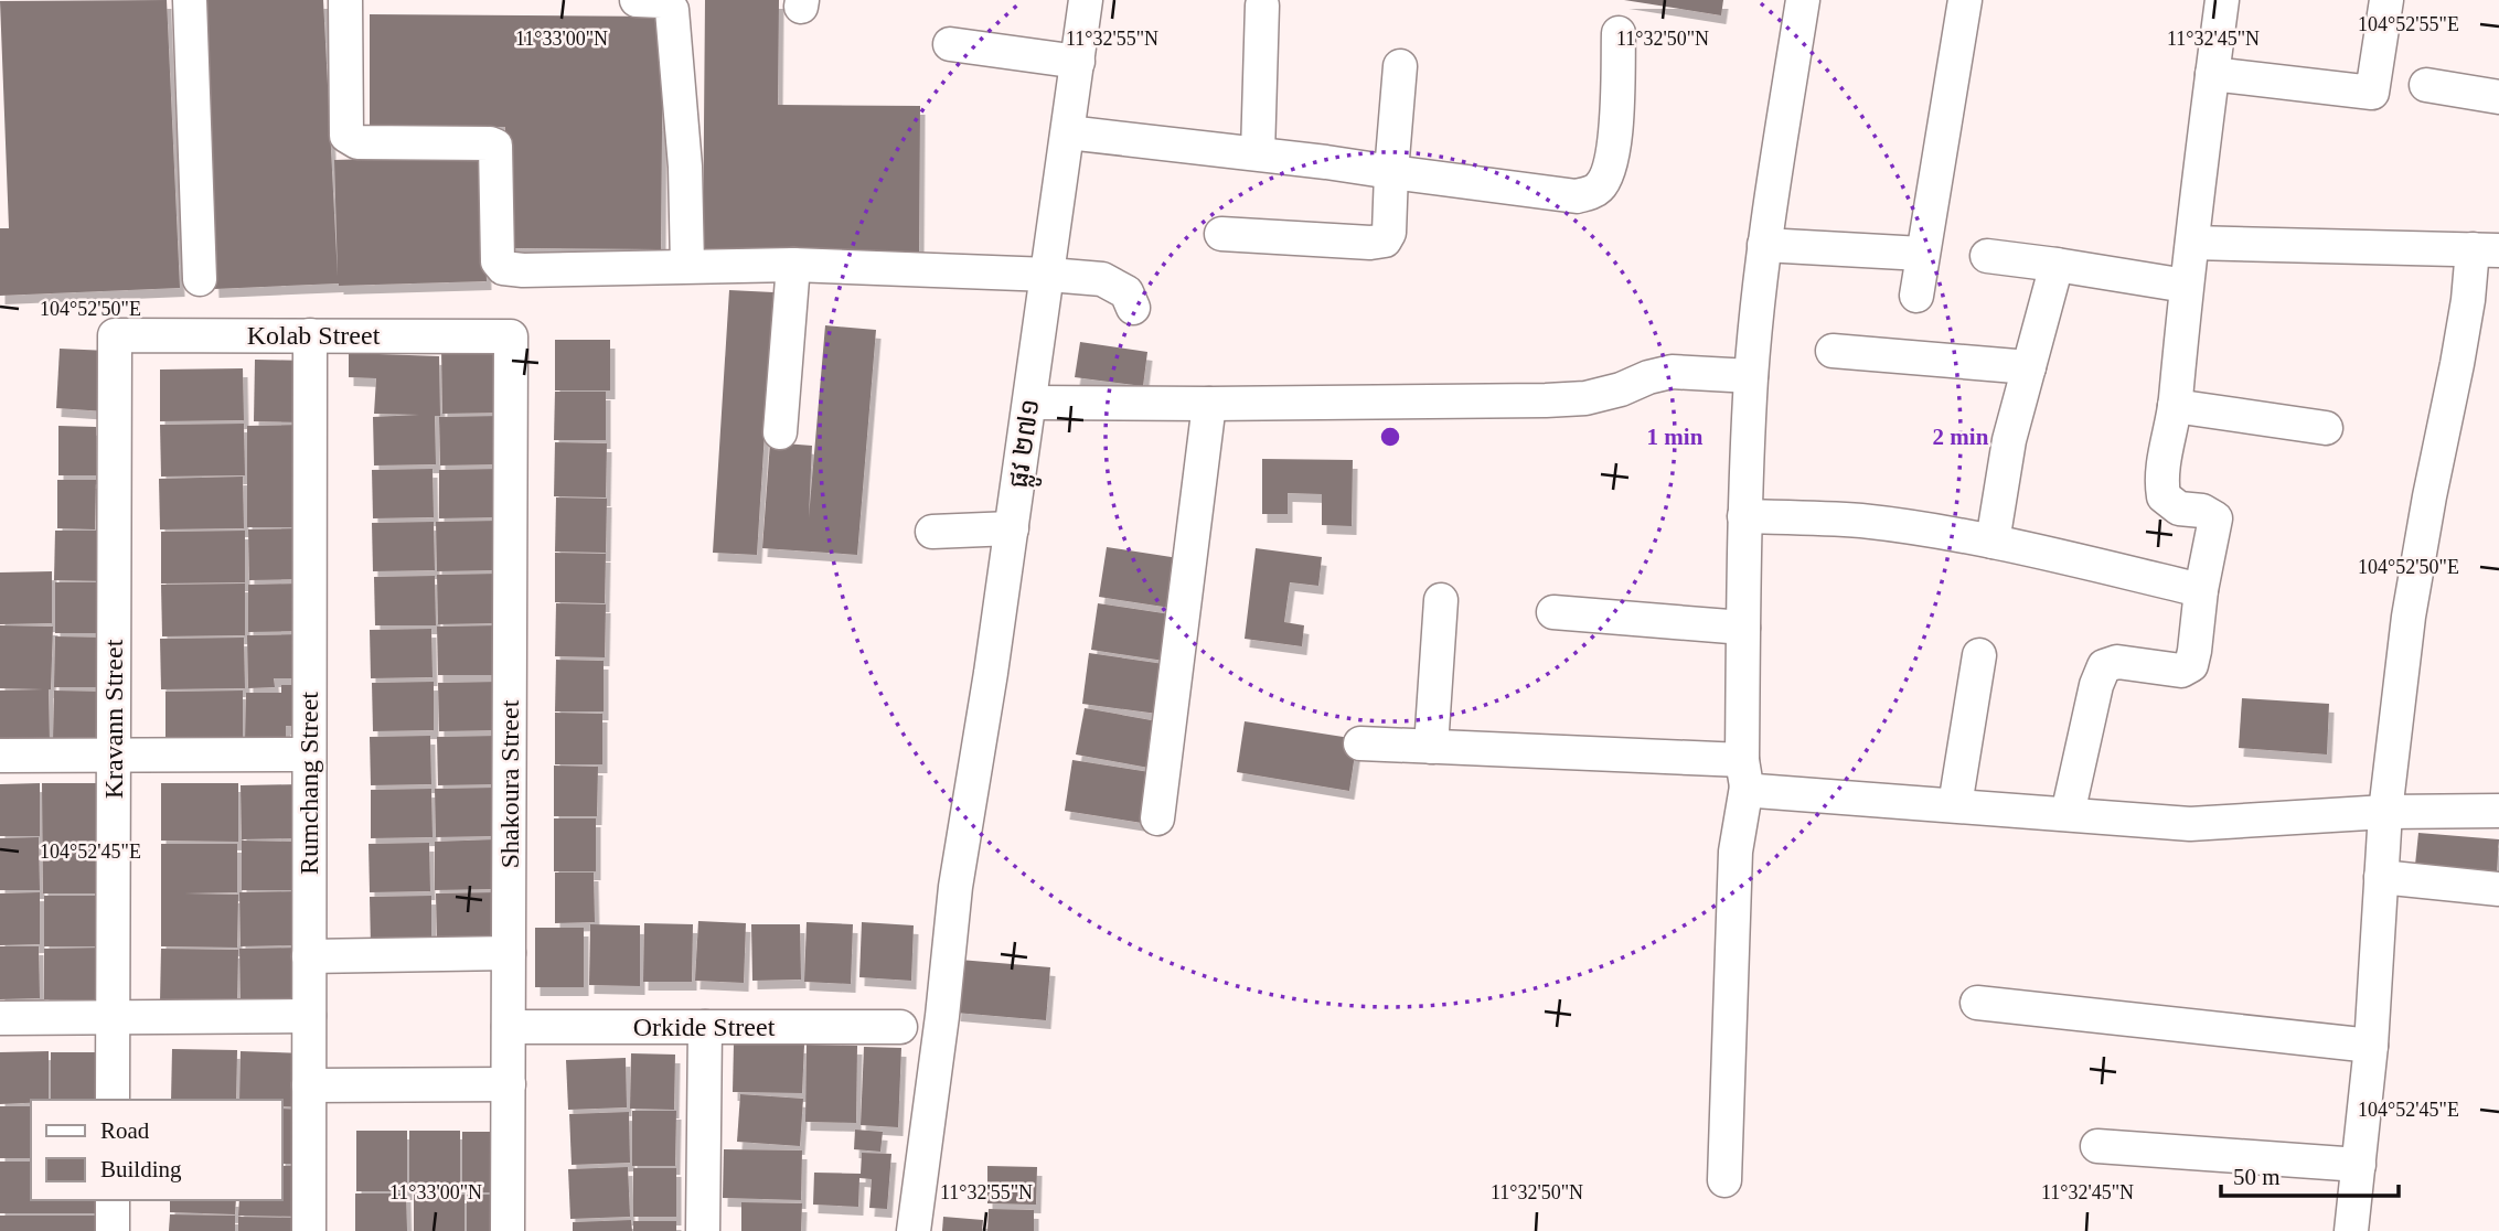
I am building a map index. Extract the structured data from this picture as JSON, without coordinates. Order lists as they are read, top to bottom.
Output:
{
  "streets": {
    "street": [
      "Kolab Street",
      "ផ្លូវ ២៧១",
      "Kravann Street",
      "Rumchang Street",
      "Shakoura Street",
      "Orkide Street"
    ]
  },
  "crossings": [
    ["Kolab Street", "Kravann Street"],
    ["Kolab Street", "Rumchang Street"],
    ["Kolab Street", "Shakoura Street"],
    ["Shakoura Street", "Orkide Street"]
  ],
  "legend": ["Road", "Building"],
  "scale_bar": "50 m",
  "coordinates": [
    "104°52'55\"E",
    "11°33'00\"N",
    "11°32'55\"N",
    "11°32'50\"N",
    "11°32'45\"N",
    "104°52'50\"E",
    "104°52'45\"E"
  ],
  "rings": ["1 min", "2 min"]
}
